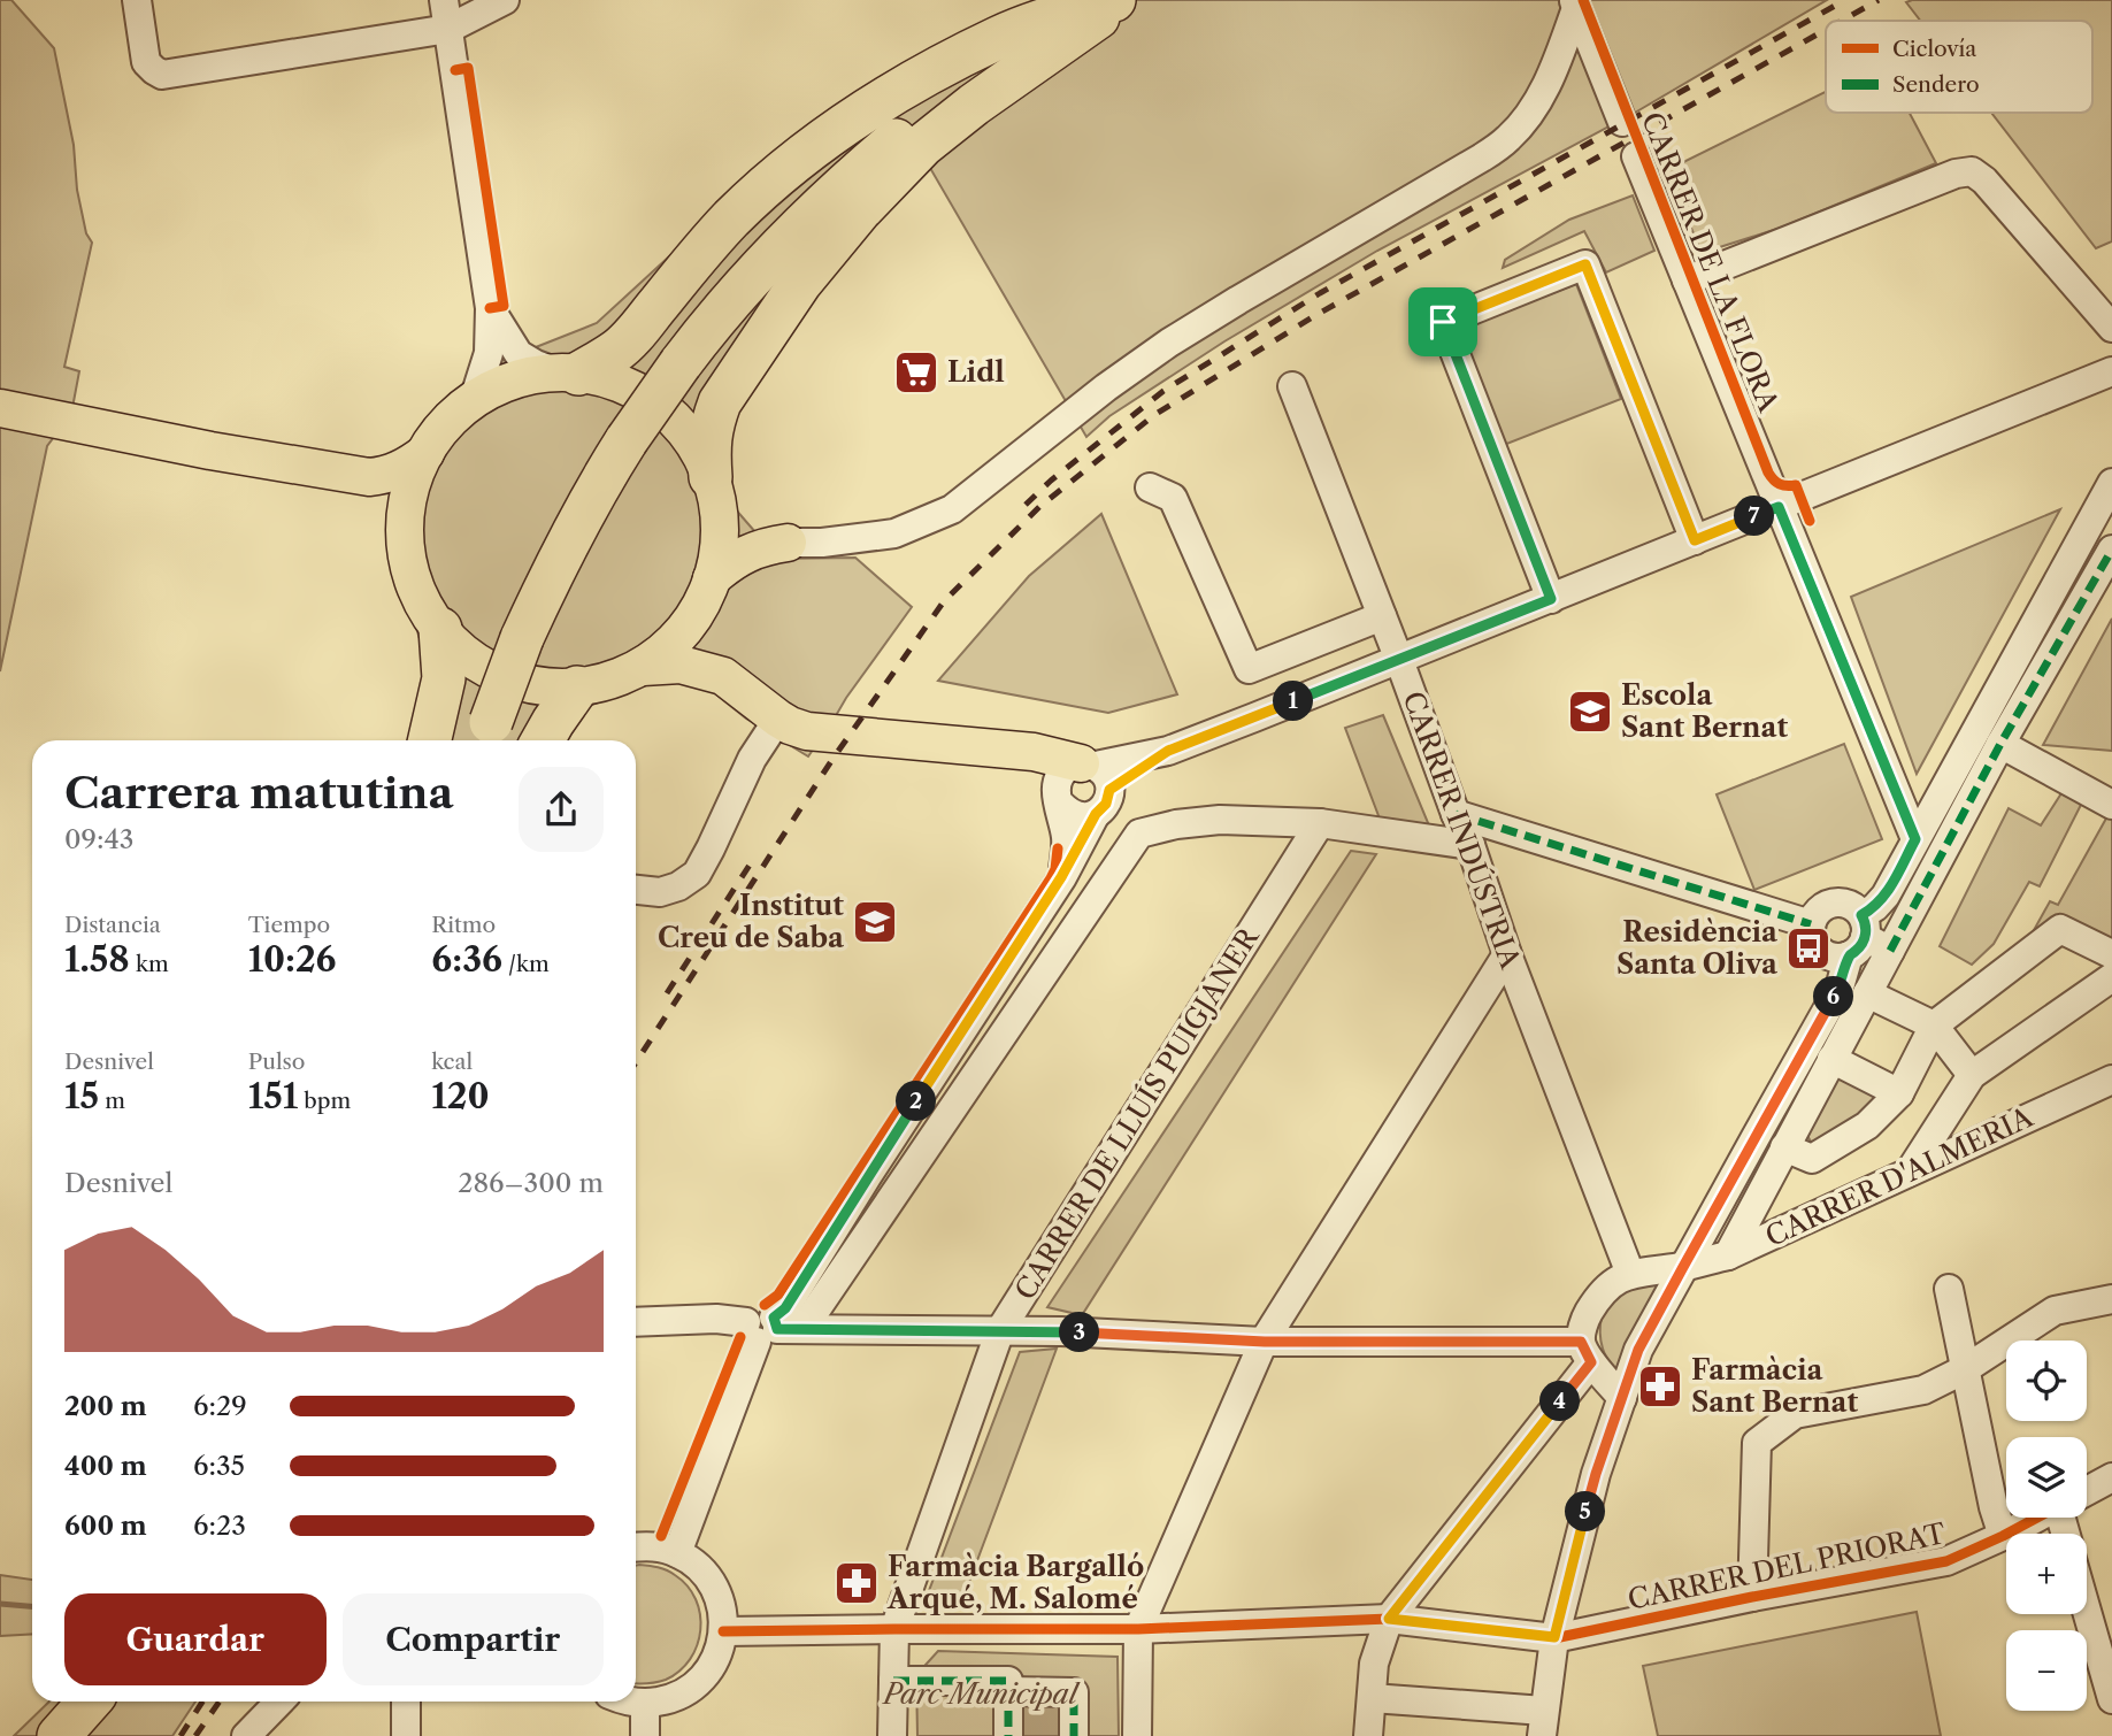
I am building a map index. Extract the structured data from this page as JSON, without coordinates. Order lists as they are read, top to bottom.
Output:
{
  "streets": {
    "street": [
      "CARRER DE LA FLORA",
      "CARRER INDÚSTRIA",
      "CARRER DE LLUÍS PUIGJANER",
      "CARRER D'ALMERIA",
      "CARRER DEL PRIORAT"
    ]
  },
  "crossings": [
    ["CARRER INDÚSTRIA", "CARRER D'ALMERIA"],
    ["CARRER DE LLUÍS PUIGJANER", "CARRER DEL PRIORAT"]
  ],
  "parks": ["Parc Municipal"],
  "places": {
    "supermarket": ["Lidl"],
    "school or university": ["Escola Sant Bernat", "Institut Creu de Saba"],
    "bus stop": ["Residència Santa Oliva"],
    "pharmacy": ["Farmàcia Sant Bernat", "Farmàcia Bargalló Arqué, M. Salomé"]
  },
  "legend": ["Ciclovía", "Sendero"],
  "page": {
    "pins": [
      "7",
      "1",
      "6",
      "2",
      "3",
      "4",
      "5"
    ],
    "heading": ["Carrera matutina", "09:43"],
    "stats": [
      ["Distancia", "1.58 km"],
      ["Tiempo", "10:26"],
      ["Ritmo", "6:36 /km"],
      ["Desnivel", "15 m"],
      ["Pulso", "151 bpm"],
      ["kcal", "120"]
    ],
    "chart": ["Desnivel", "286–300 m"],
    "map_buttons": ["+", "−"],
    "list": [
      {
        "name": "200 m",
        "note": "6:29"
      },
      {
        "name": "400 m",
        "note": "6:35"
      },
      {
        "name": "600 m",
        "note": "6:23"
      }
    ],
    "buttons": ["Guardar", "Compartir"]
  }
}
